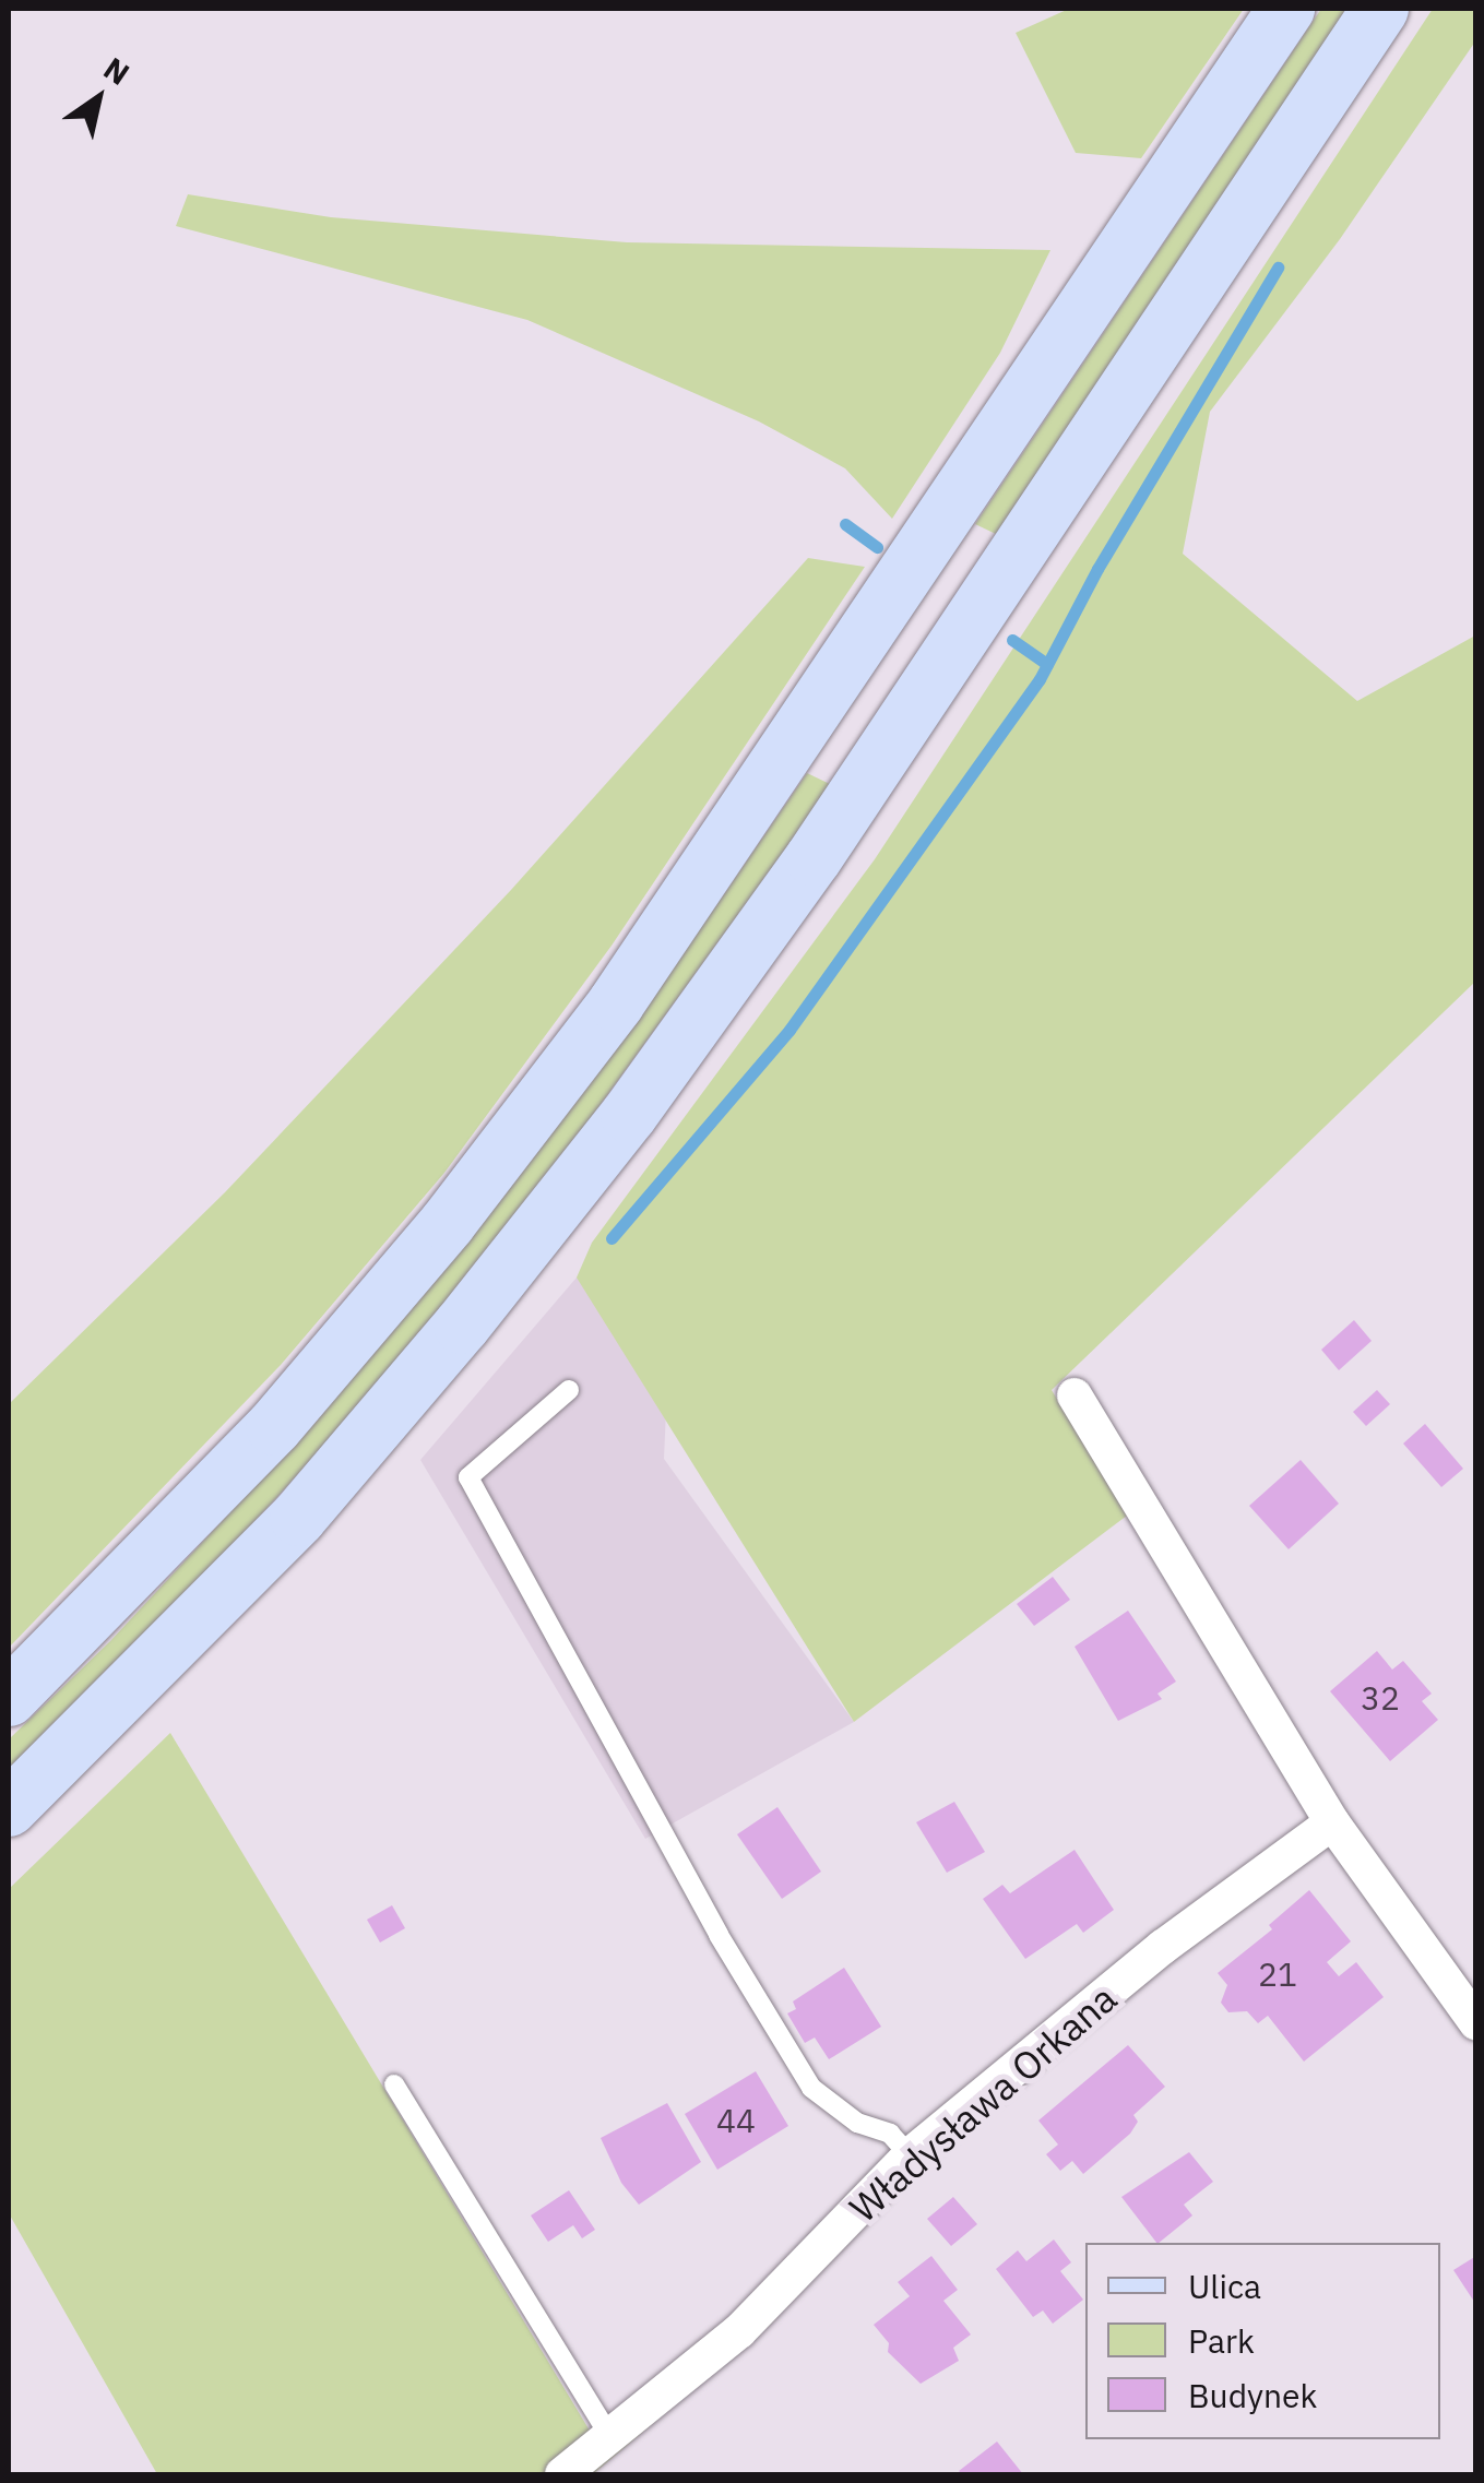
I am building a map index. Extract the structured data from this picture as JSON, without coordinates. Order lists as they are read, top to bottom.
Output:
{
  "streets": {
    "street": ["Władysława Orkana"]
  },
  "house_numbers": ["32", "21", "44"],
  "legend": ["Ulica", "Park", "Budynek"],
  "north": "top right"
}
